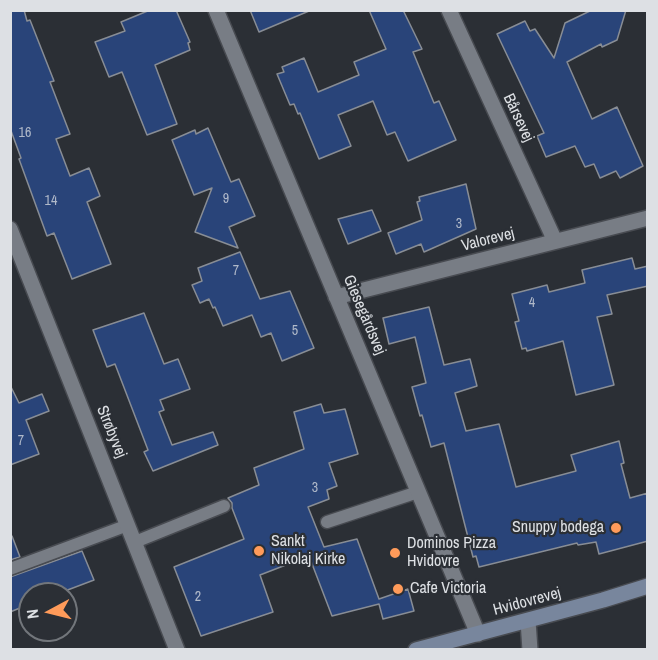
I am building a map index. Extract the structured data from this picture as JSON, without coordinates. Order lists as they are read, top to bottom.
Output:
{
  "streets": {
    "street": [
      "Bårsevej",
      "Valorevej",
      "Giesegårdsvej",
      "Strøbyvej",
      "Hvidovrevej"
    ]
  },
  "crossings": [
    ["Bårsevej", "Valorevej"],
    ["Valorevej", "Giesegårdsvej"],
    ["Giesegårdsvej", "Hvidovrevej"]
  ],
  "places": [
    "Snuppy bodega",
    "Sankt Nikolaj Kirke",
    "Dominos Pizza Hvidovre",
    "Cafe Victoria"
  ],
  "house_numbers": [
    "16",
    "9",
    "14",
    "3",
    "7",
    "4",
    "5",
    "7",
    "3",
    "2"
  ],
  "north": "left"
}
